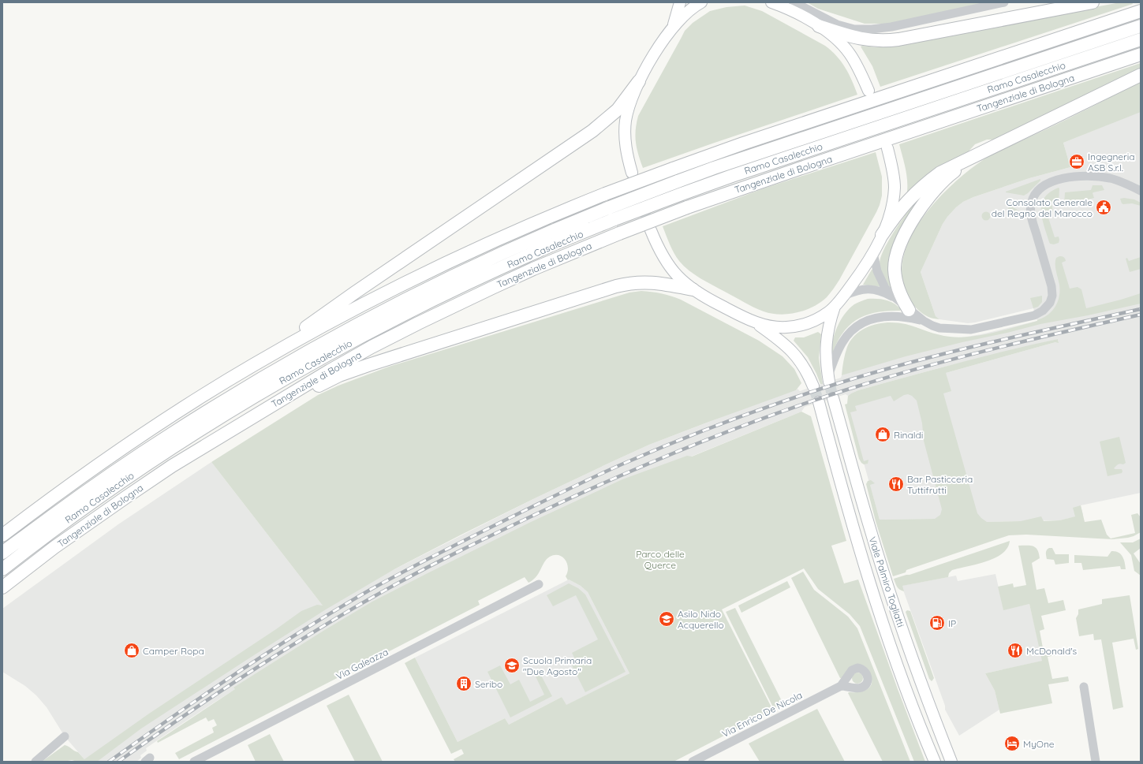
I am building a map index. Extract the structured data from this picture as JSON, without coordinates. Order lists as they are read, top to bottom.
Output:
{
  "streets": {
    "highway": ["Ramo Casalecchio", "Tangenziale di Bologna"],
    "main road": ["Viale Palmiro Togliatti"],
    "street": ["Via Galeazza", "Via Enrico De Nicola"]
  },
  "parks": ["Parco delle Querce"],
  "places": {
    "office": ["Ingegneria ASB S.r.l."],
    "public building": ["Consolato Generale del Regno del Marocco"],
    "shop": ["Rinaldi", "Camper Ropa"],
    "restaurant": ["Bar Pasticceria Tuttifrutti", "McDonald's"],
    "school or university": ["Asilo Nido Acquerello", "Scuola Primaria \"Due Agosto\""],
    "fuel station": ["IP"],
    "building": ["Seribo"],
    "hotel": ["MyOne"]
  }
}
